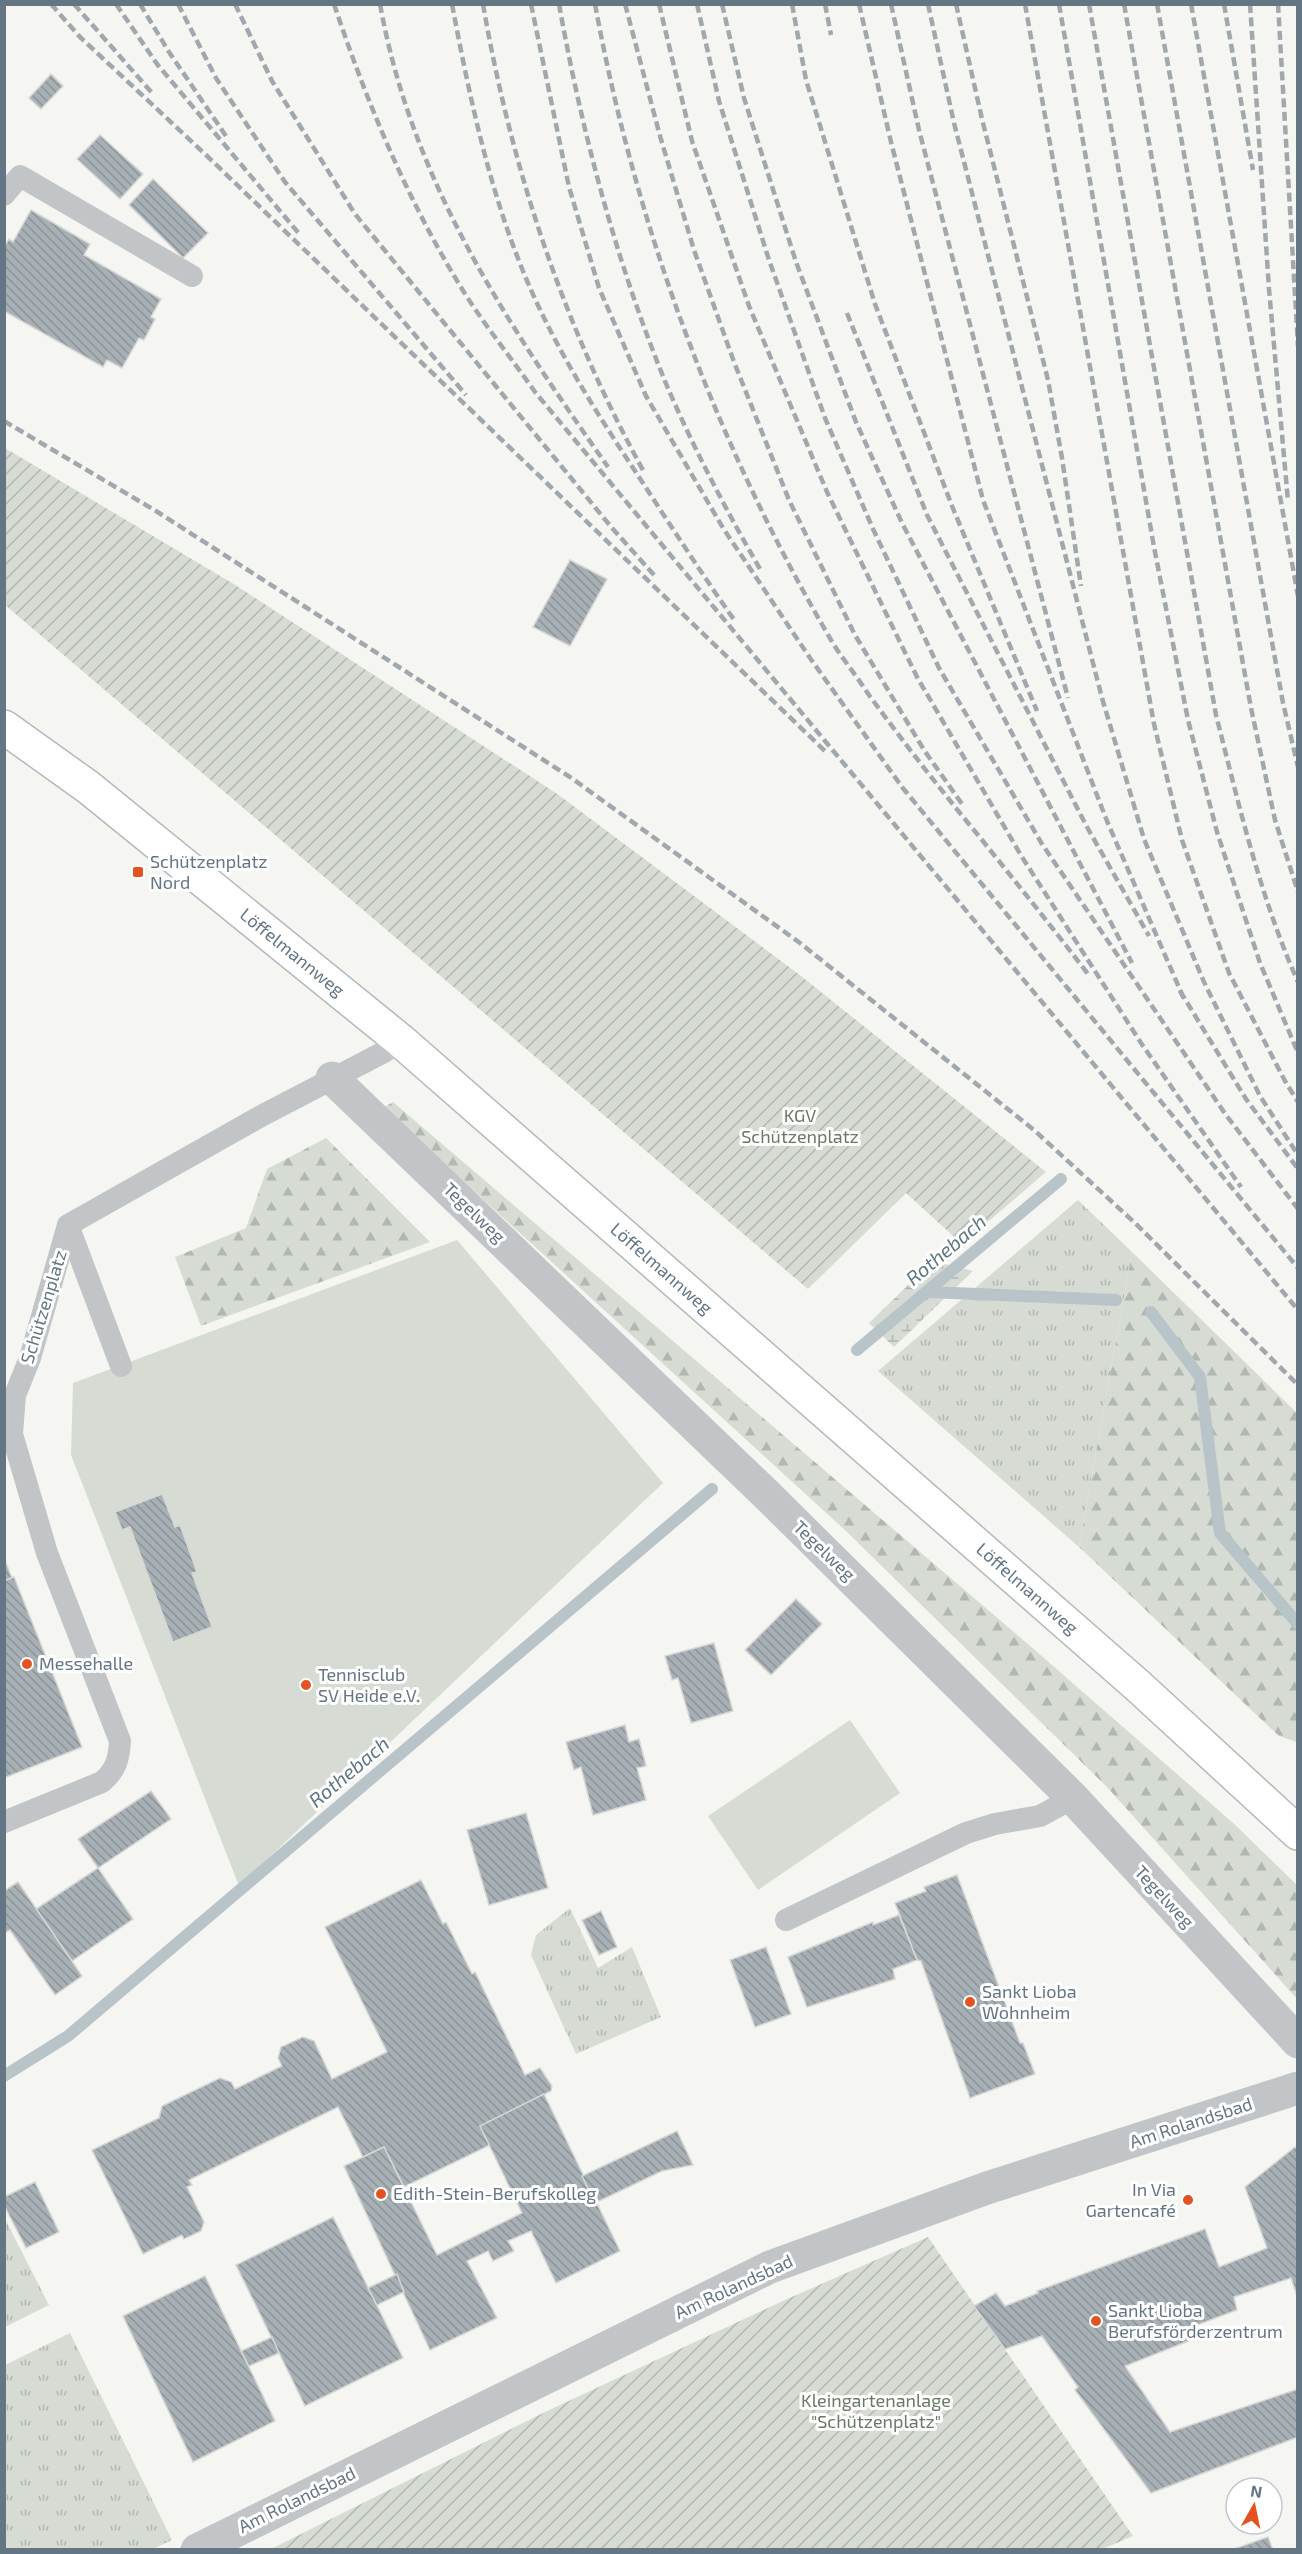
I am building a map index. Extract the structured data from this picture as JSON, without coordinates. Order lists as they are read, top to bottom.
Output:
{
  "streets": {
    "street": ["Löffelmannweg", "Tegelweg", "Am Rolandsbad"],
    "lane": ["Schützenplatz"]
  },
  "crossings": [
    ["Löffelmannweg", "Schützenplatz"],
    ["Tegelweg", "Schützenplatz"]
  ],
  "water": ["Rothebach"],
  "parks": ["KGV Schützenplatz", "Kleingartenanlage \"Schützenplatz\""],
  "places": {
    "transit": ["Schützenplatz Nord"],
    "other": [
      "Messehalle",
      "Tennisclub SV Heide e.V.",
      "Sankt Lioba Wohnheim",
      "Edith-Stein-Berufskolleg",
      "In Via Gartencafé",
      "Sankt Lioba Berufsförderzentrum"
    ]
  },
  "north": "top"
}
